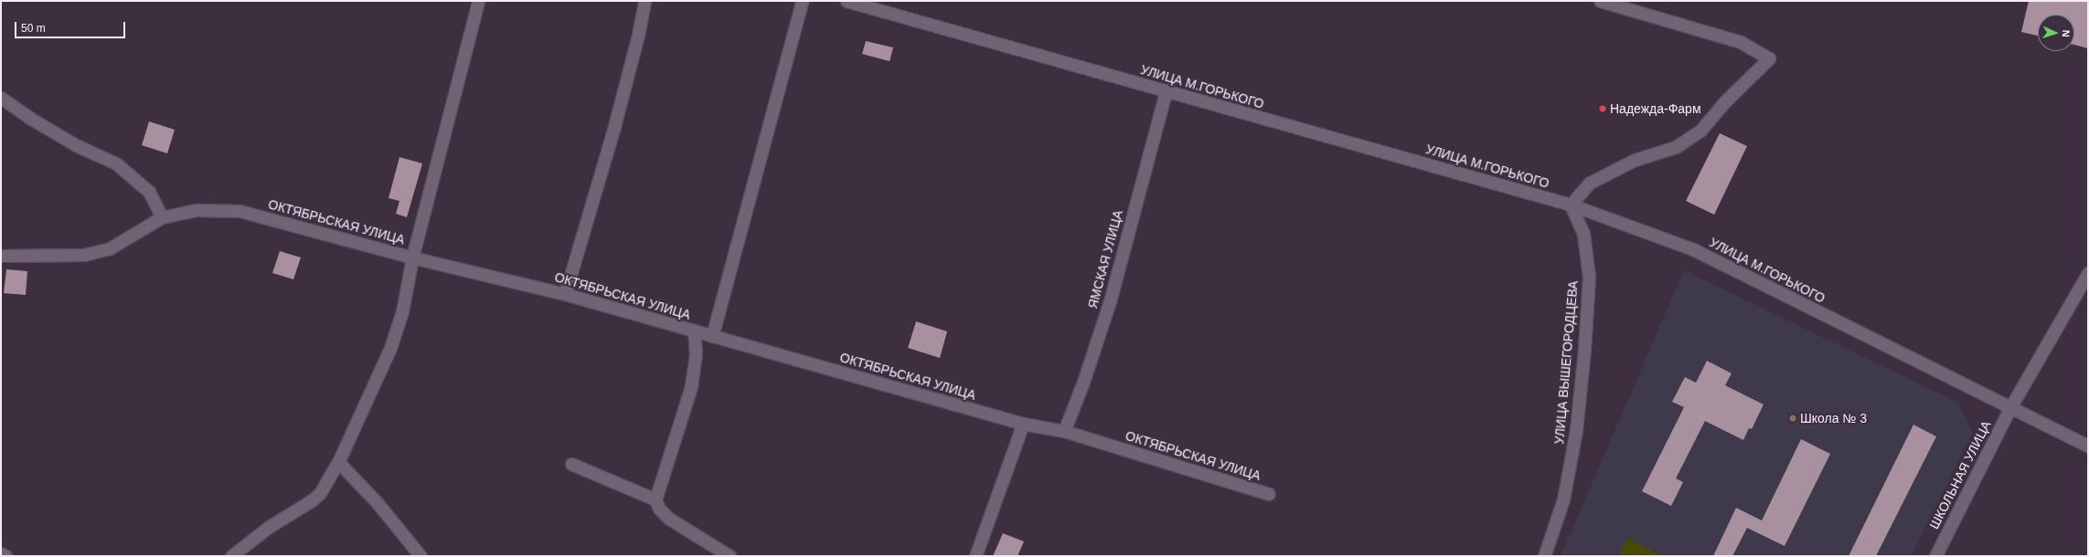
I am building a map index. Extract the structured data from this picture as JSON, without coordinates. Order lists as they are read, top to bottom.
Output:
{
  "streets": {
    "street": [
      "УЛИЦА М.ГОРЬКОГО",
      "ОКТЯБРЬСКАЯ УЛИЦА",
      "ЯМСКАЯ УЛИЦА",
      "УЛИЦА ВЫШЕГОРОДЦЕВА",
      "ШКОЛЬНАЯ УЛИЦА"
    ]
  },
  "crossings": [
    ["УЛИЦА М.ГОРЬКОГО", "ЯМСКАЯ УЛИЦА"],
    ["УЛИЦА М.ГОРЬКОГО", "УЛИЦА ВЫШЕГОРОДЦЕВА"],
    ["УЛИЦА М.ГОРЬКОГО", "ШКОЛЬНАЯ УЛИЦА"],
    ["ОКТЯБРЬСКАЯ УЛИЦА", "ЯМСКАЯ УЛИЦА"]
  ],
  "places": ["Надежда-Фарм", "Школа № 3"],
  "scale_bar": "50 m",
  "north": "right"
}
